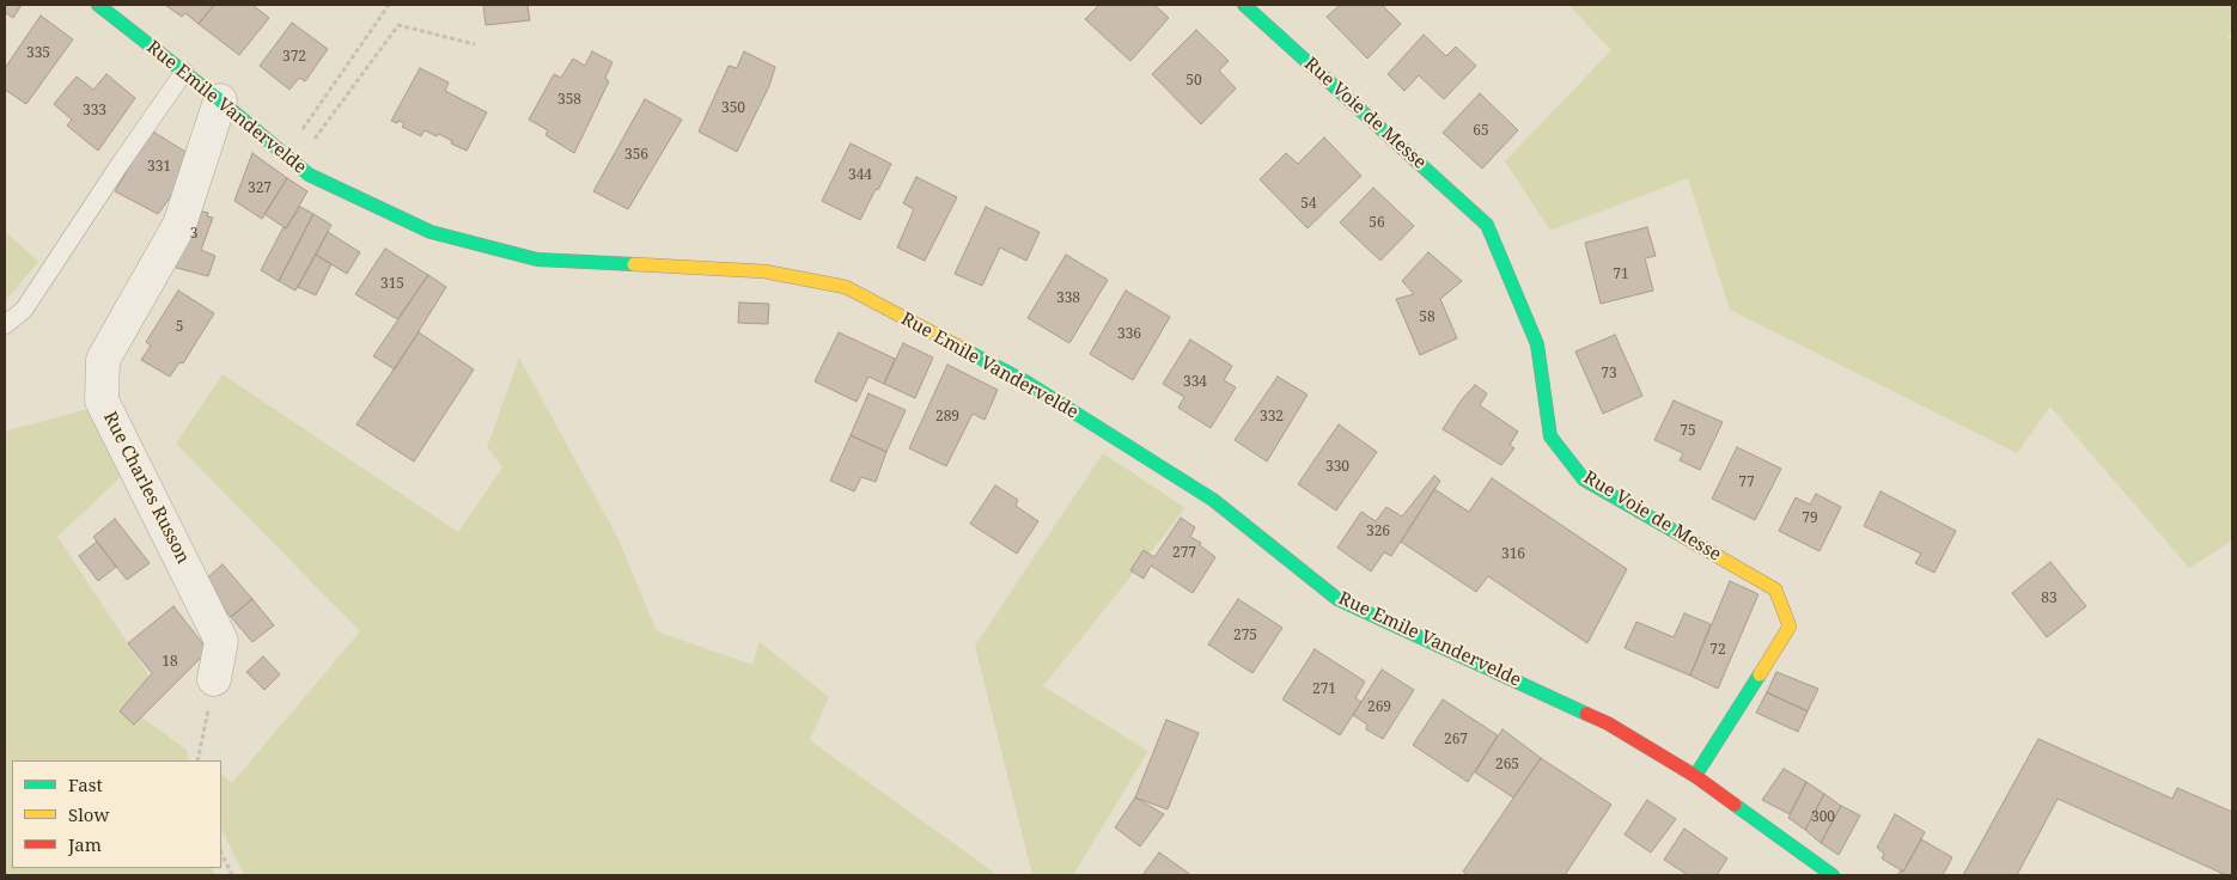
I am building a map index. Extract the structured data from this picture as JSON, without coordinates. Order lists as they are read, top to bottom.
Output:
{
  "streets": {
    "street": ["Rue Emile Vandervelde", "Rue Voie de Messe", "Rue Charles Russon"]
  },
  "crossings": [
    ["Rue Emile Vandervelde", "Rue Voie de Messe"],
    ["Rue Emile Vandervelde", "Rue Charles Russon"]
  ],
  "house_numbers": [
    "335",
    "372",
    "50",
    "358",
    "350",
    "333",
    "65",
    "356",
    "331",
    "344",
    "327",
    "54",
    "56",
    "3",
    "71",
    "315",
    "338",
    "58",
    "5",
    "336",
    "73",
    "334",
    "289",
    "332",
    "75",
    "330",
    "77",
    "79",
    "326",
    "277",
    "316",
    "83",
    "275",
    "72",
    "18",
    "271",
    "269",
    "267",
    "265",
    "300"
  ],
  "legend": ["Fast", "Slow", "Jam"]
}
